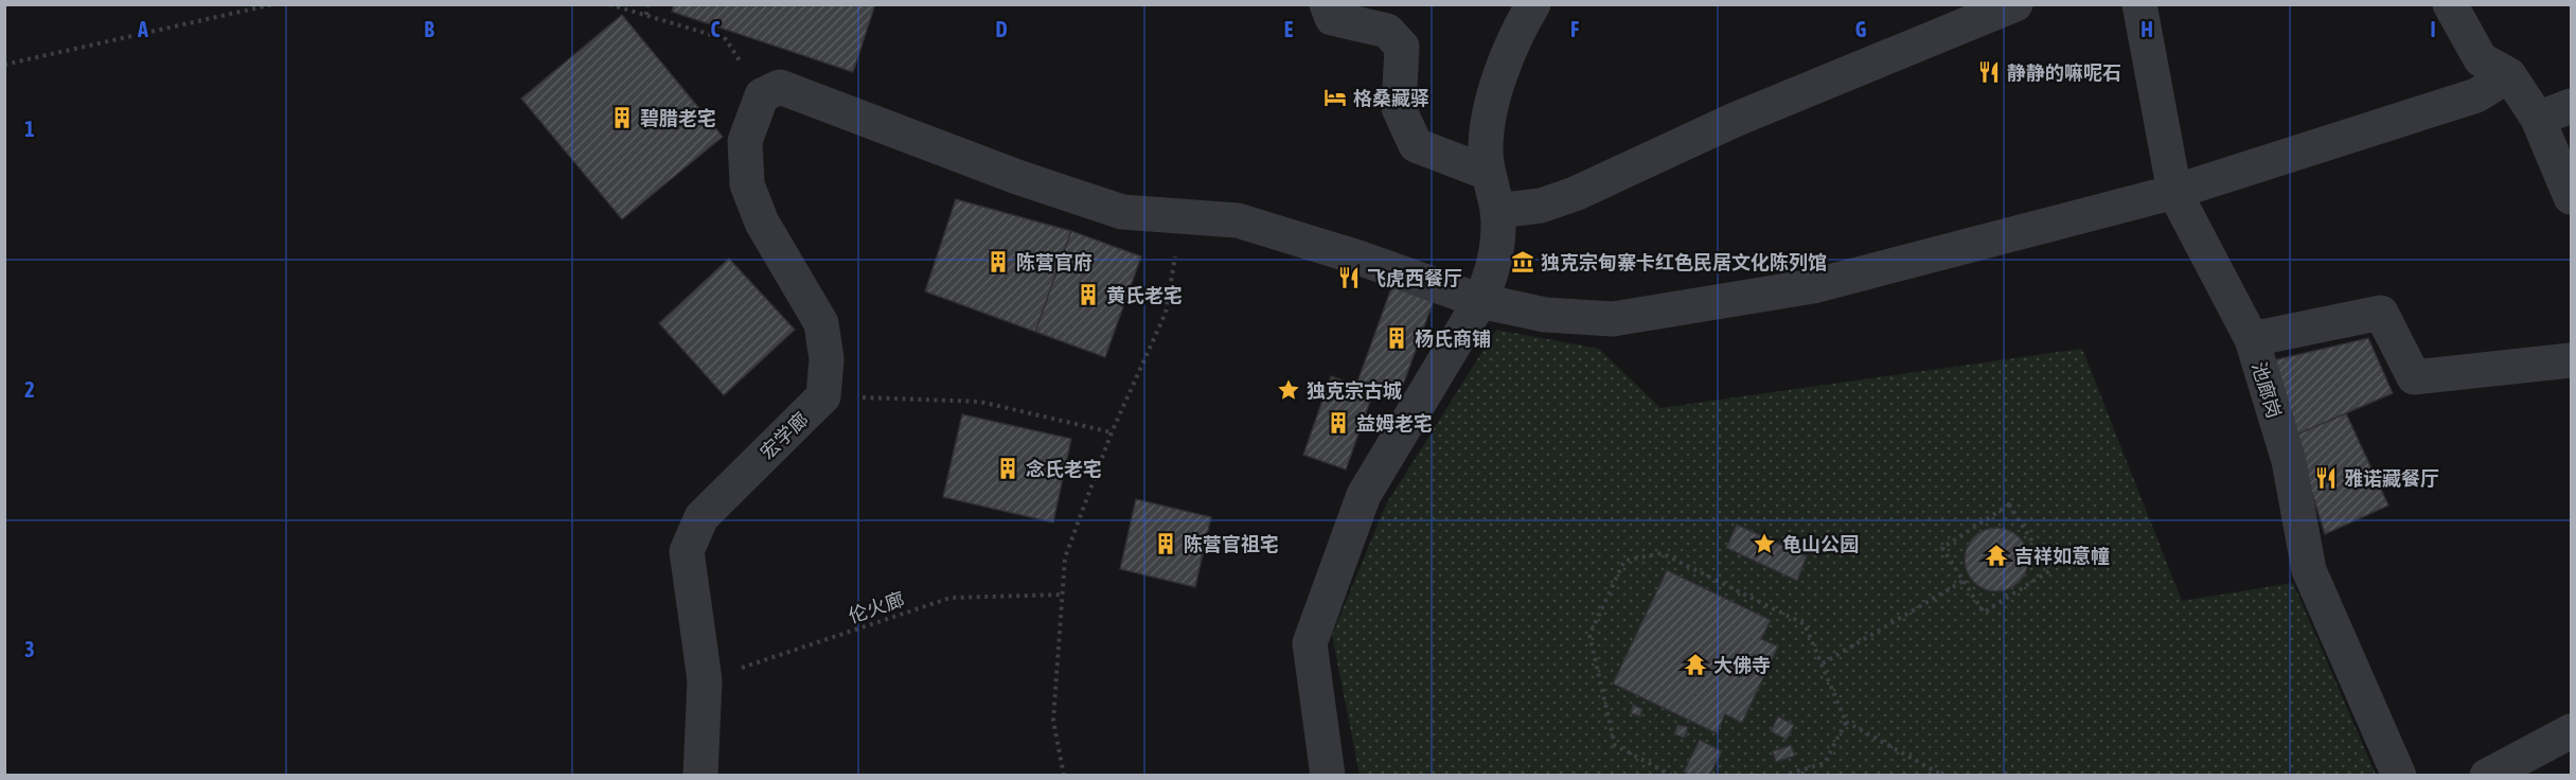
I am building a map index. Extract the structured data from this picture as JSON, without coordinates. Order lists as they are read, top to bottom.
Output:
{
  "streets": {
    "street": ["池廊岗", "宏学廊"],
    "path": ["伦火廊"]
  },
  "crossings": [
    ["宏学廊", "伦火廊"]
  ],
  "places": {
    "restaurant": ["静静的嘛呢石", "飞虎西餐厅", "雅诺藏餐厅"],
    "hotel": ["格桑藏驿"],
    "building": [
      "碧腊老宅",
      "陈营官府",
      "黄氏老宅",
      "杨氏商铺",
      "益姆老宅",
      "念氏老宅",
      "陈营官祖宅"
    ],
    "museum": ["独克宗甸寨卡红色民居文化陈列馆"],
    "place": ["独克宗古城", "龟山公园"],
    "temple": ["吉祥如意幢", "大佛寺"]
  },
  "grid": {
    "columns": [
      "A",
      "B",
      "C",
      "D",
      "E",
      "F",
      "G",
      "H",
      "I"
    ],
    "rows": ["1", "2", "3"]
  }
}
